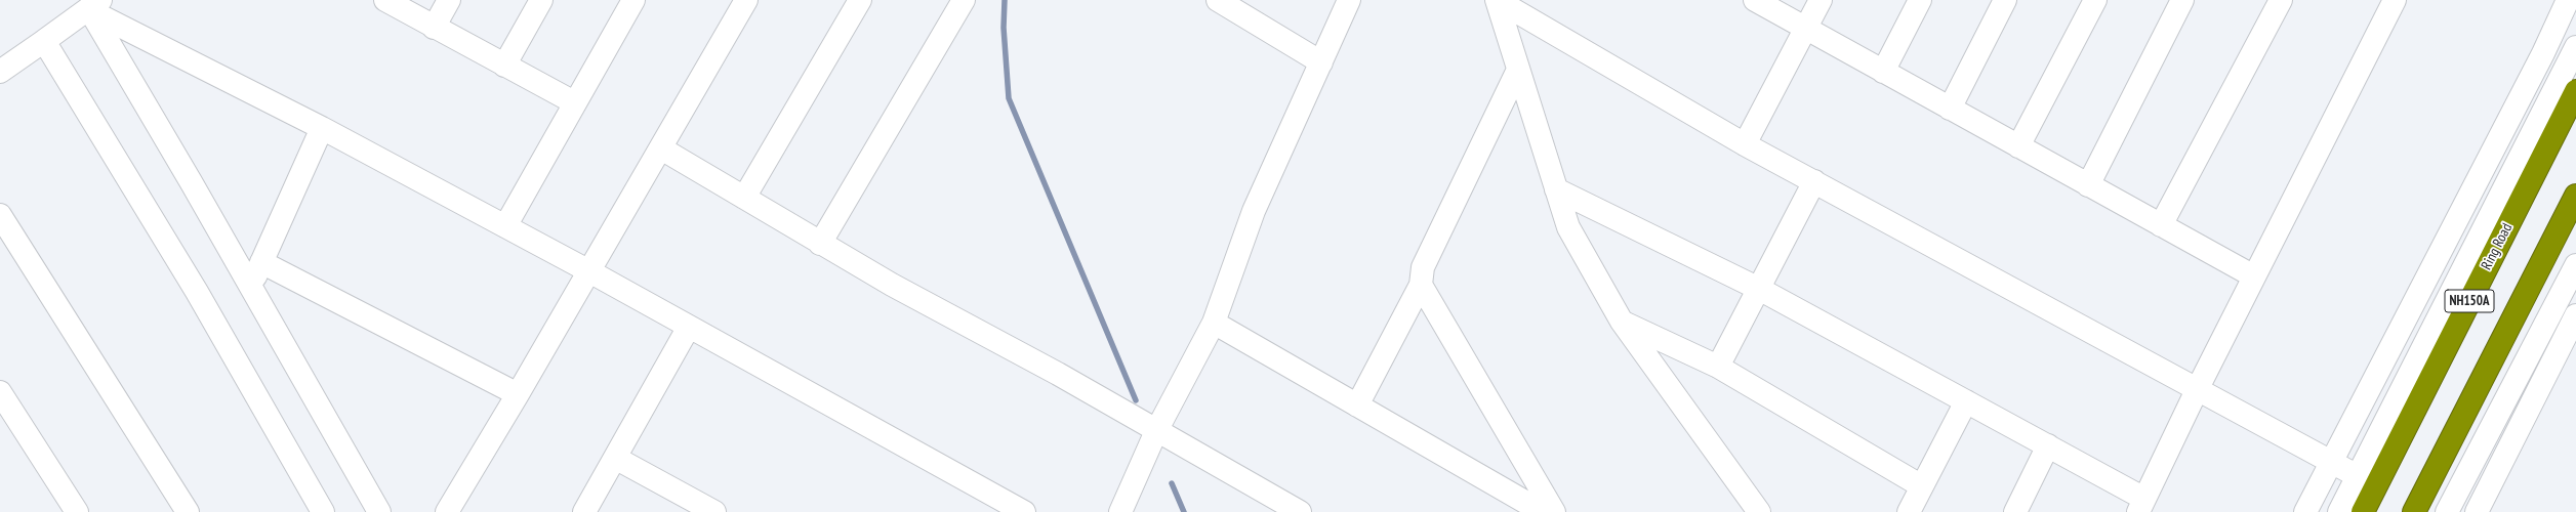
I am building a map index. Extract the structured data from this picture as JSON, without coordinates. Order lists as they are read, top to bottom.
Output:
{
  "streets": {
    "highway": ["Ring Road", "NH150A"]
  }
}
